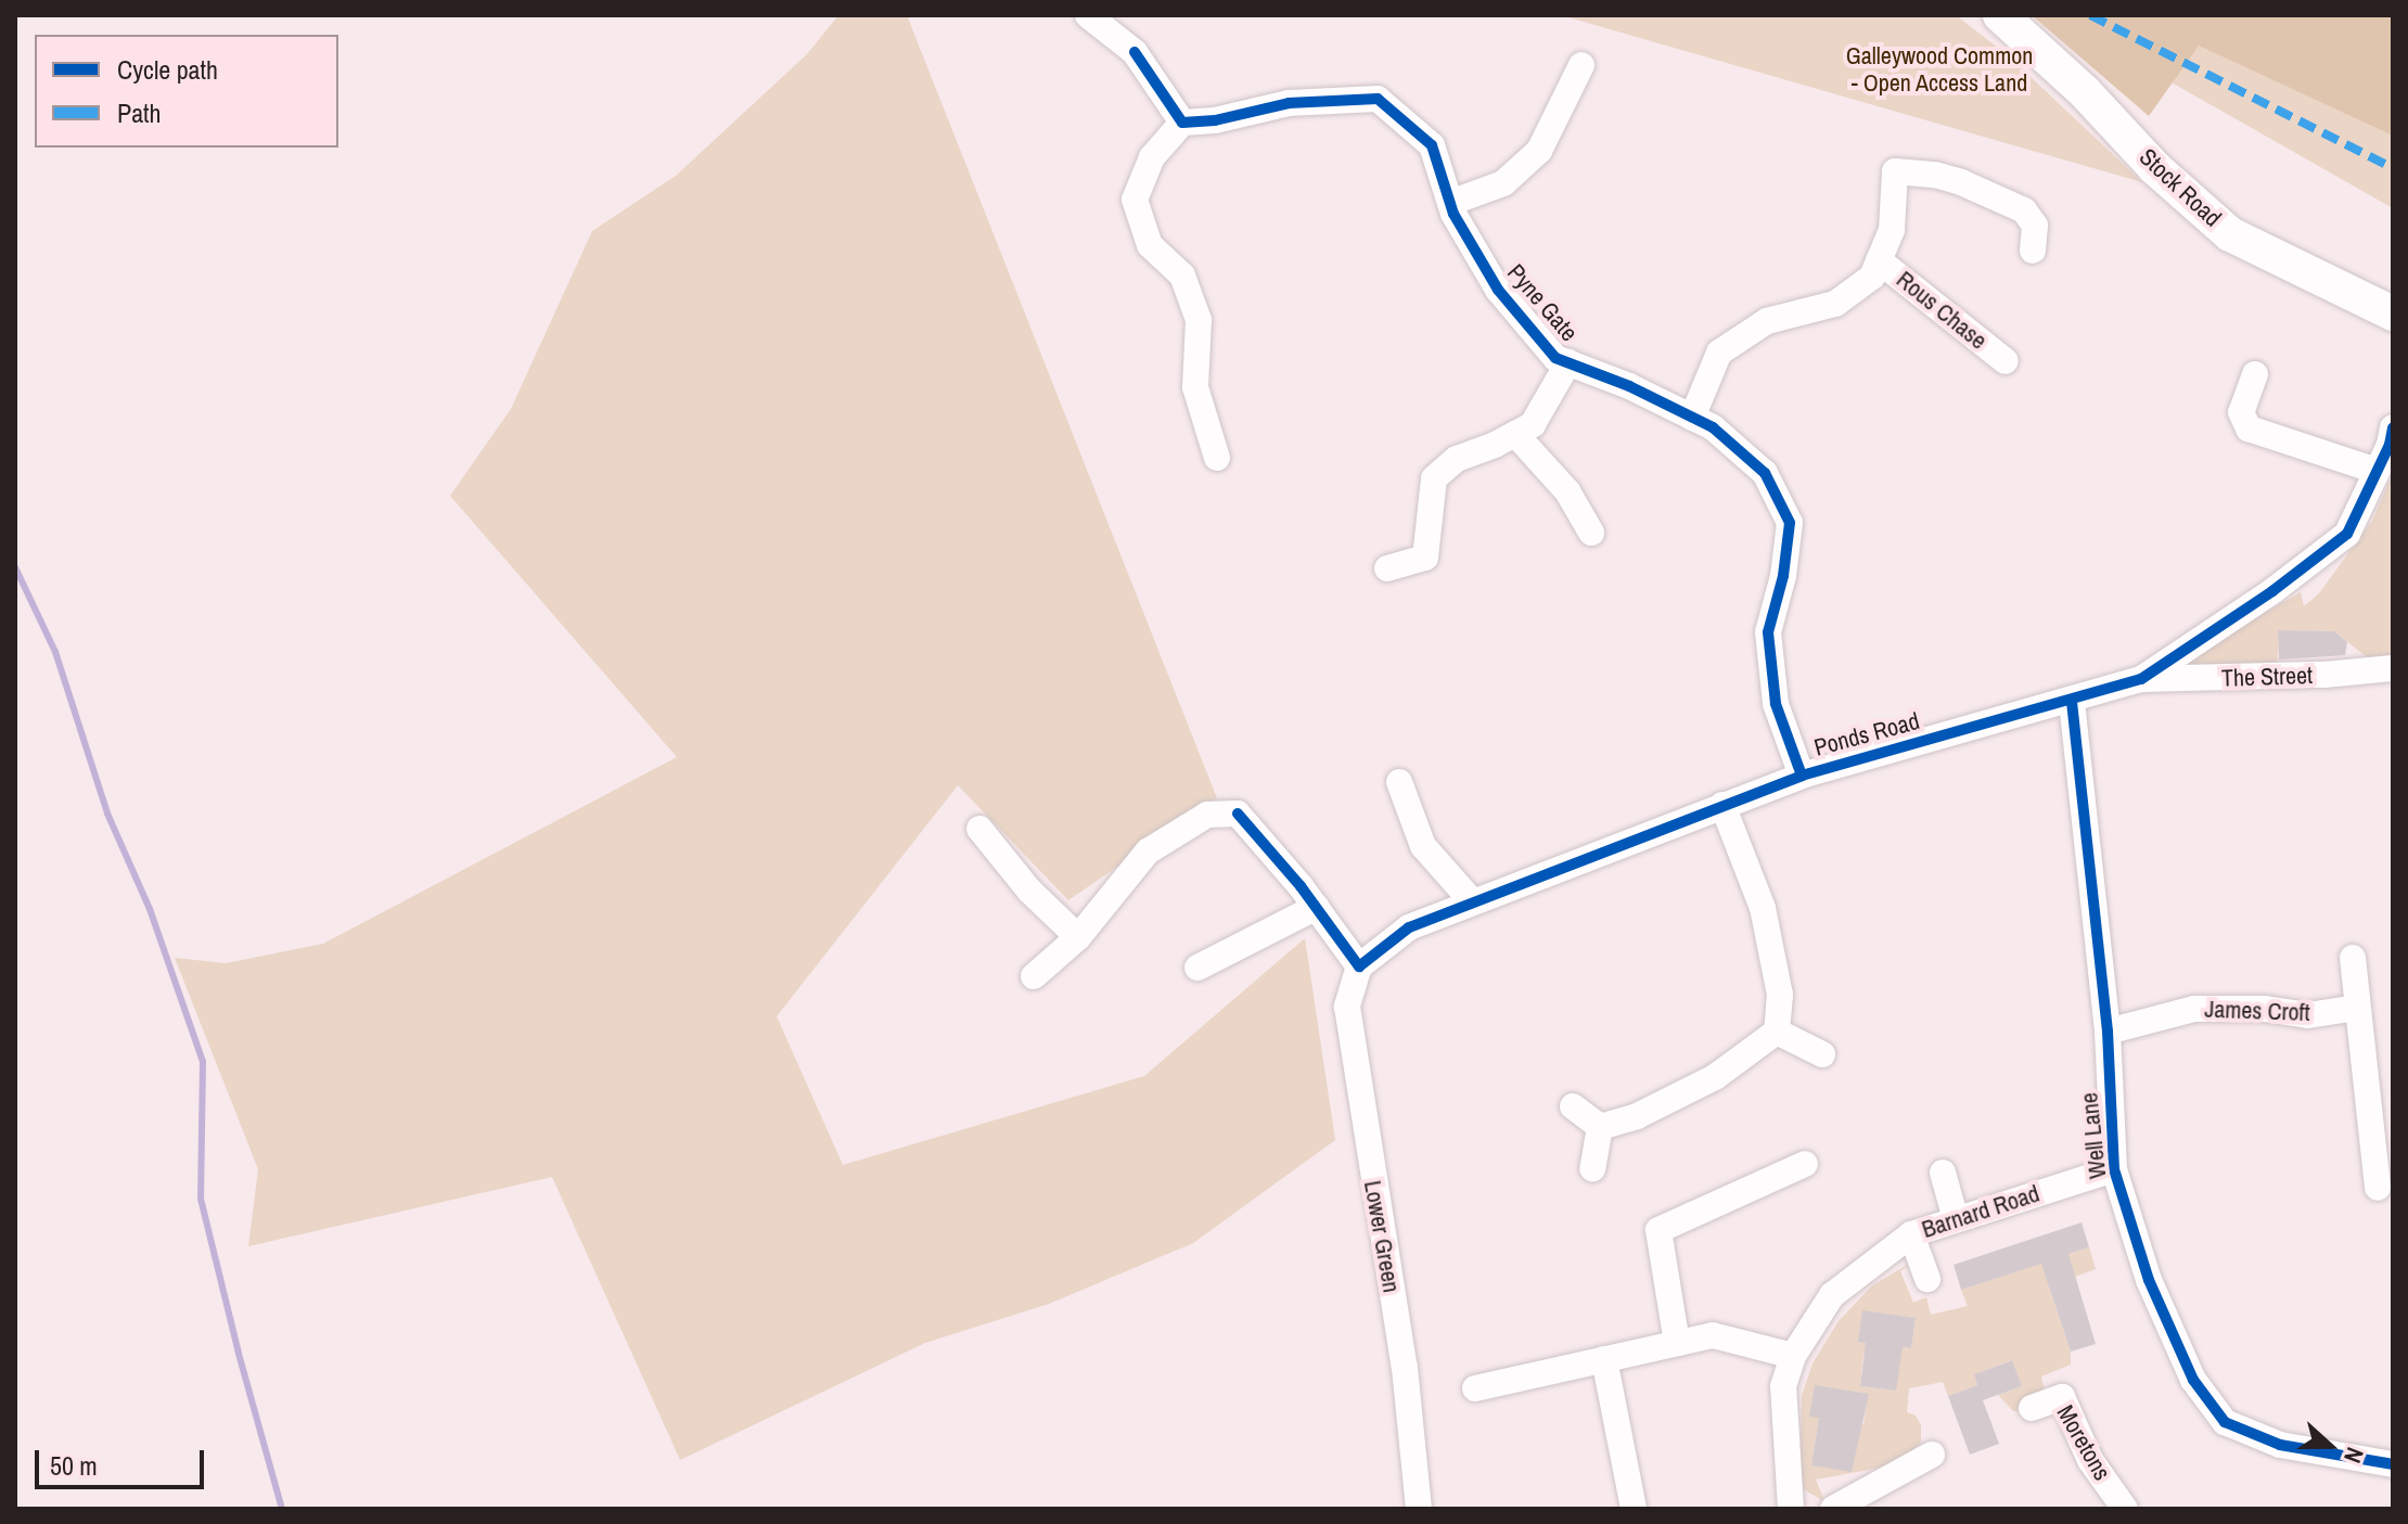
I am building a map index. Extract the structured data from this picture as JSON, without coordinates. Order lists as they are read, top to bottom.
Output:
{
  "streets": {
    "main road": ["Stock Road"],
    "street": [
      "Pyne Gate",
      "Rous Chase",
      "The Street",
      "Ponds Road",
      "James Croft",
      "Well Lane",
      "Barnard Road",
      "Lower Green",
      "Moretons"
    ]
  },
  "crossings": [
    ["Pyne Gate", "Rous Chase"],
    ["Pyne Gate", "Ponds Road"],
    ["The Street", "Ponds Road"],
    ["Ponds Road", "Well Lane"],
    ["Ponds Road", "Lower Green"],
    ["James Croft", "Well Lane"],
    ["Well Lane", "Barnard Road"]
  ],
  "parks": ["Galleywood Common - Open Access Land"],
  "legend": ["Cycle path", "Path"],
  "scale_bar": "50 m",
  "north": "right"
}
